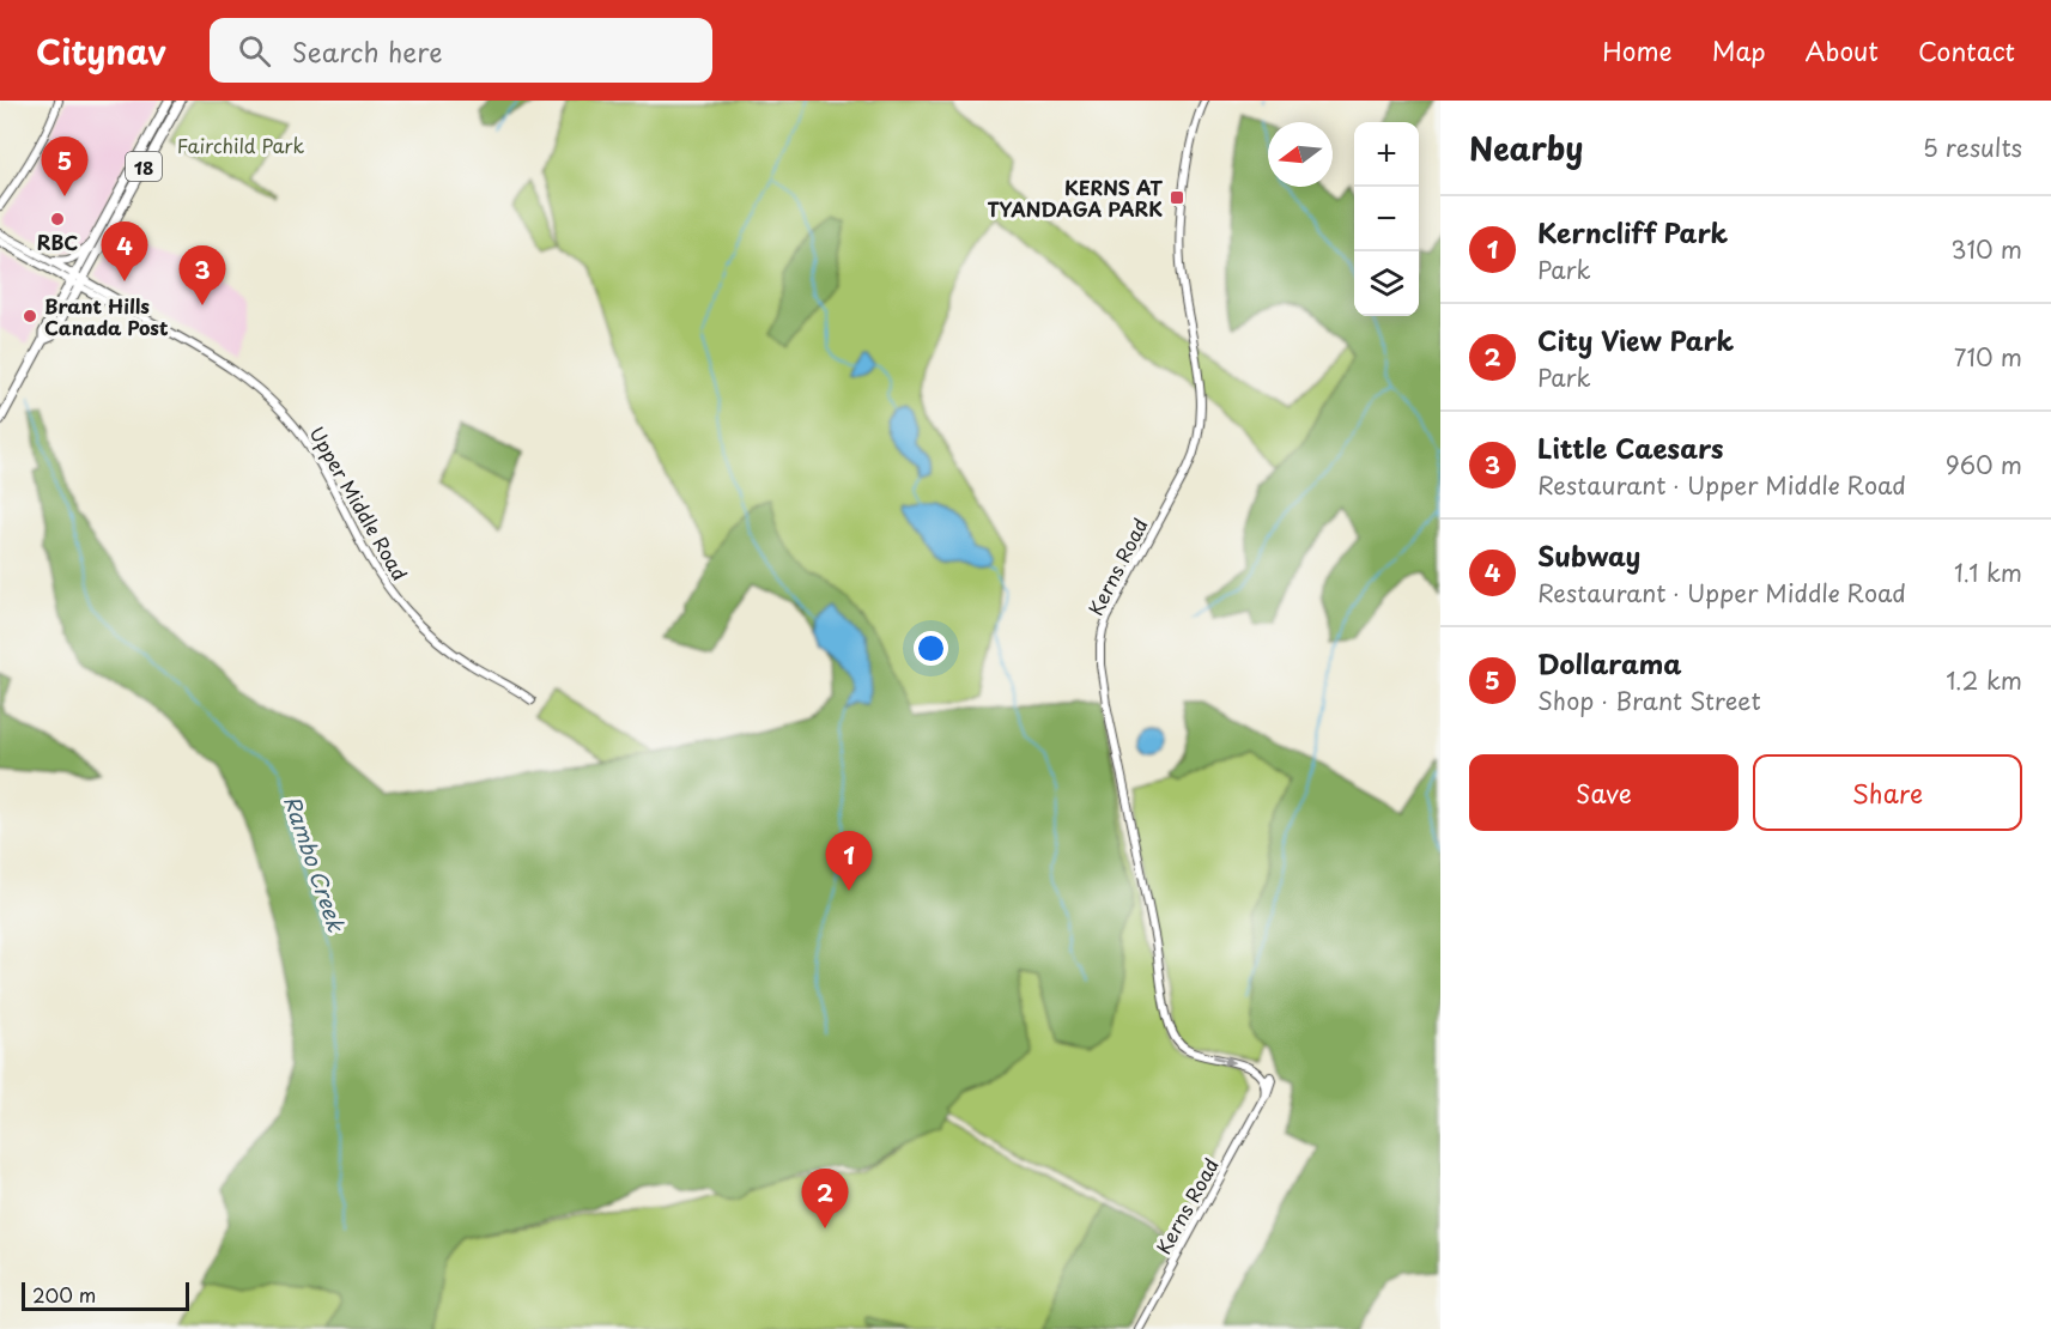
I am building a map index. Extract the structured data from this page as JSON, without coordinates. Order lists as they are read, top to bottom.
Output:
{
  "streets": {
    "main road": ["18"],
    "street": ["Upper Middle Road", "Kerns Road"]
  },
  "crossings": [
    ["18", "Upper Middle Road"]
  ],
  "one_way": ["Kerns Road"],
  "water": ["Rambo Creek"],
  "parks": ["Fairchild Park"],
  "places": {
    "transit": ["KERNS AT TYANDAGA PARK"],
    "other": ["RBC", "Brant Hills Canada Post"]
  },
  "scale_bar": "200 m",
  "north": "left",
  "page": {
    "header": "Citynav",
    "search": "Search here",
    "nav": [
      "Home",
      "Map",
      "About",
      "Contact"
    ],
    "heading": ["Nearby", "5 results"],
    "map_buttons": ["+", "−"],
    "pins": [
      "5",
      "4",
      "3",
      "1",
      "2"
    ],
    "list": [
      {
        "mark": "1",
        "name": "Kerncliff Park",
        "note": "Park",
        "value": "310 m"
      },
      {
        "mark": "2",
        "name": "City View Park",
        "note": "Park",
        "value": "710 m"
      },
      {
        "mark": "3",
        "name": "Little Caesars",
        "note": "Restaurant · Upper Middle Road",
        "value": "960 m"
      },
      {
        "mark": "4",
        "name": "Subway",
        "note": "Restaurant · Upper Middle Road",
        "value": "1.1 km"
      },
      {
        "mark": "5",
        "name": "Dollarama",
        "note": "Shop · Brant Street",
        "value": "1.2 km"
      }
    ],
    "buttons": ["Save", "Share"],
    "scale": "200 m"
  }
}
